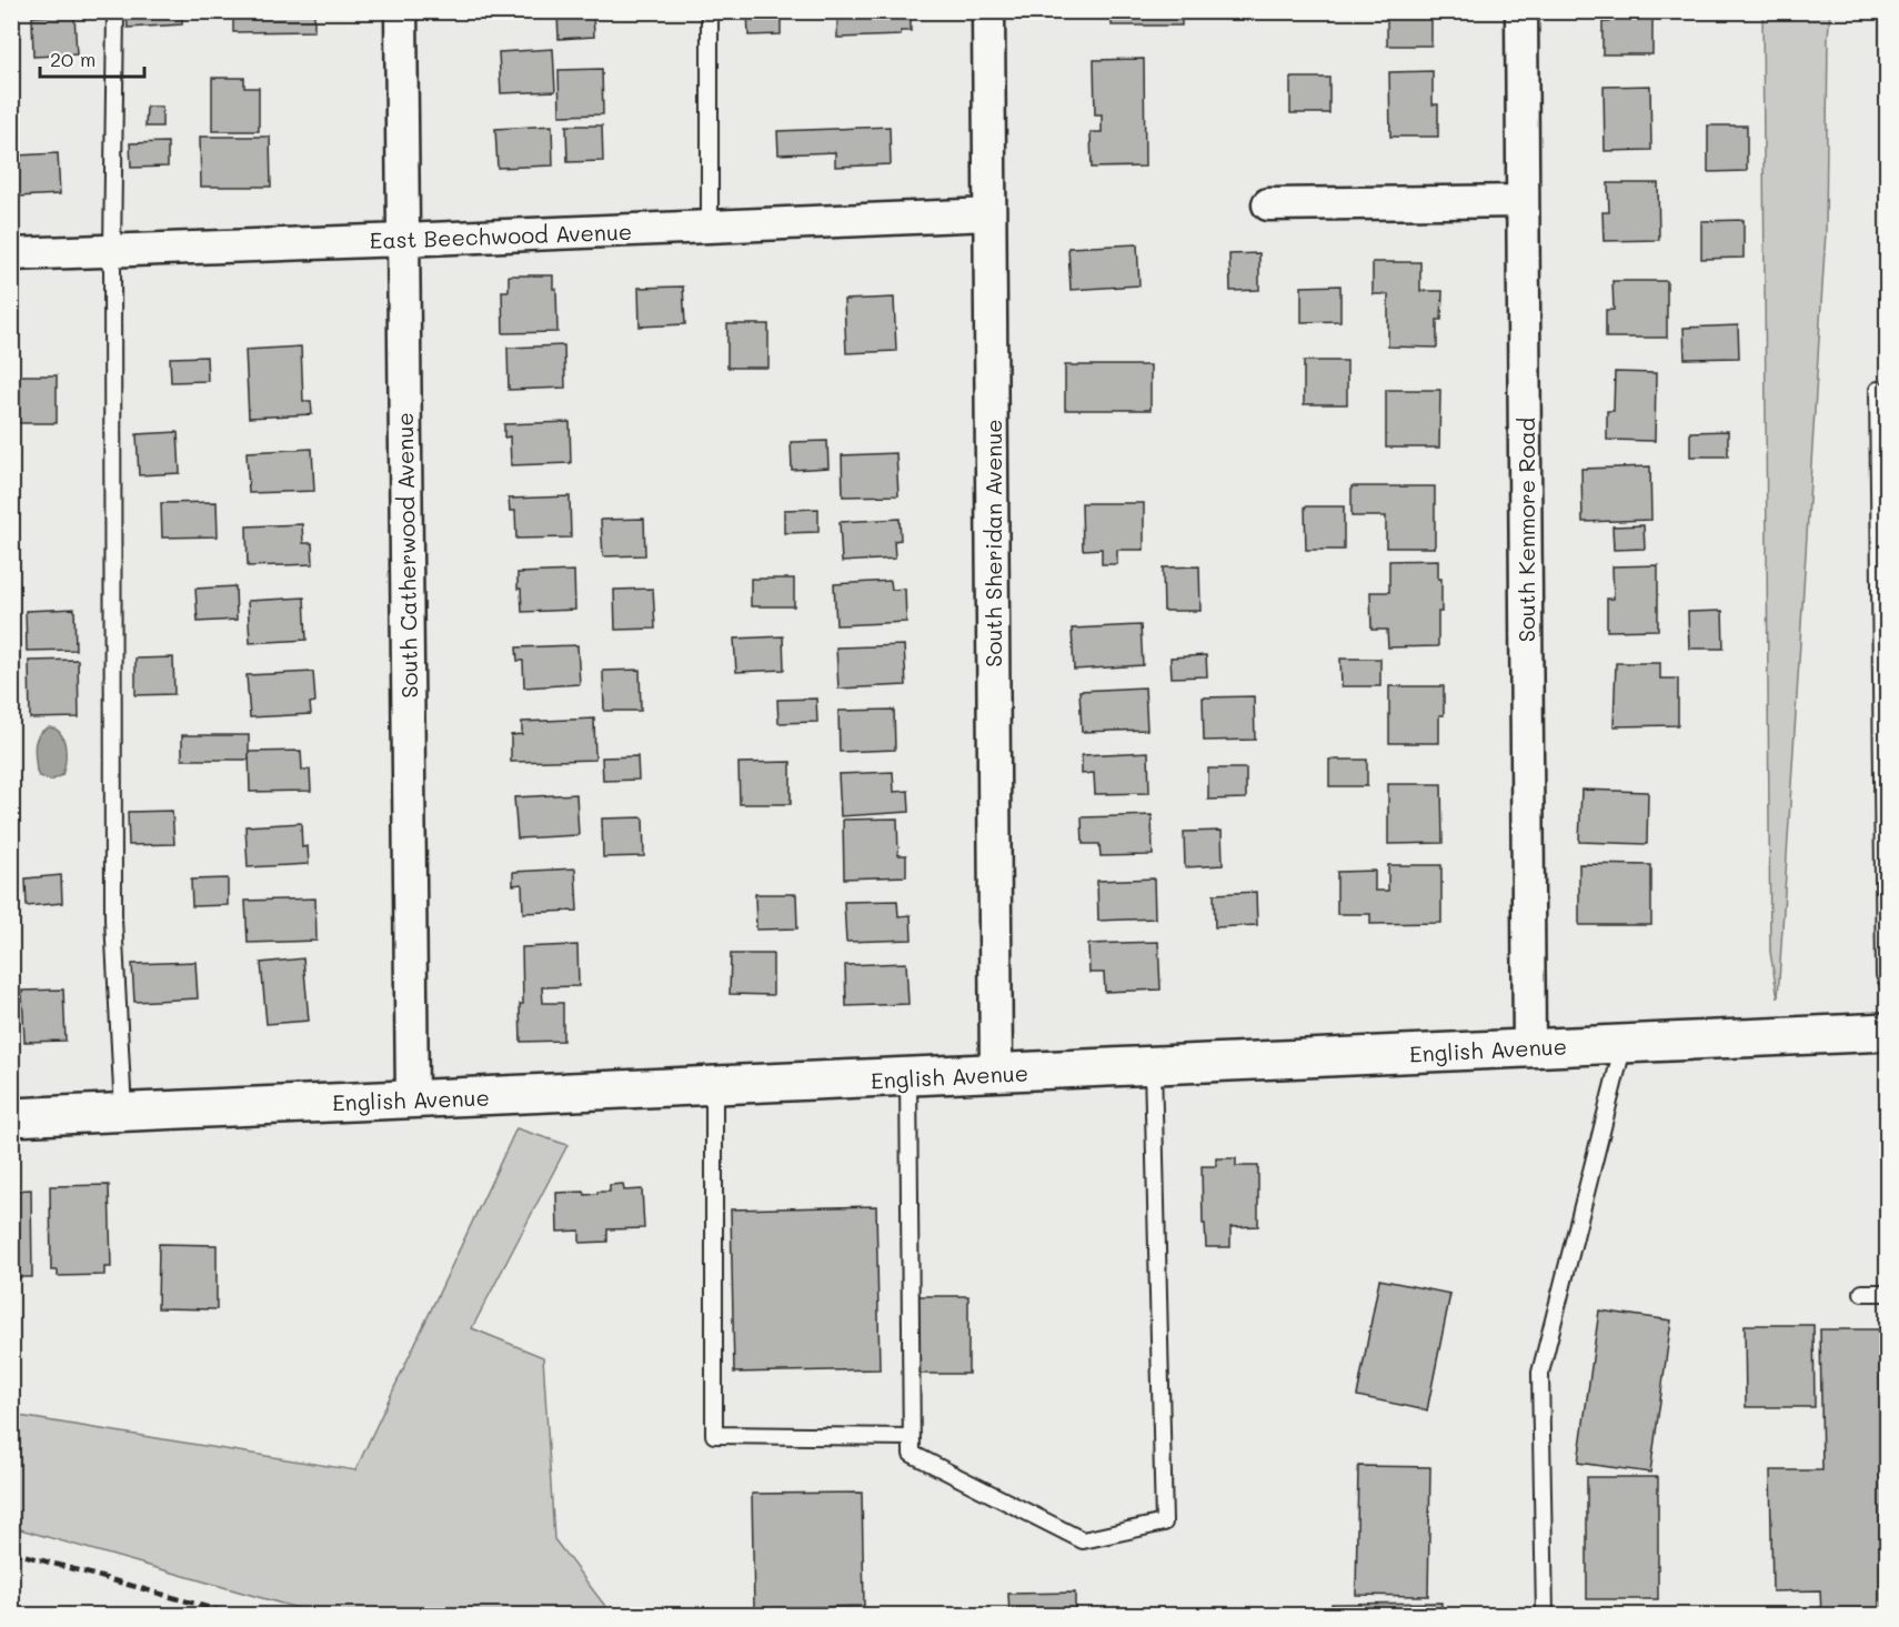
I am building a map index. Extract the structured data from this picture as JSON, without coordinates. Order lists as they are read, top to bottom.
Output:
{
  "streets": {
    "street": [
      "East Beechwood Avenue",
      "South Kenmore Road",
      "South Sheridan Avenue",
      "South Catherwood Avenue",
      "English Avenue"
    ]
  },
  "crossings": [
    ["East Beechwood Avenue", "South Sheridan Avenue"],
    ["East Beechwood Avenue", "South Catherwood Avenue"],
    ["South Kenmore Road", "English Avenue"],
    ["South Sheridan Avenue", "English Avenue"],
    ["South Catherwood Avenue", "English Avenue"]
  ],
  "scale_bar": "20 m"
}
